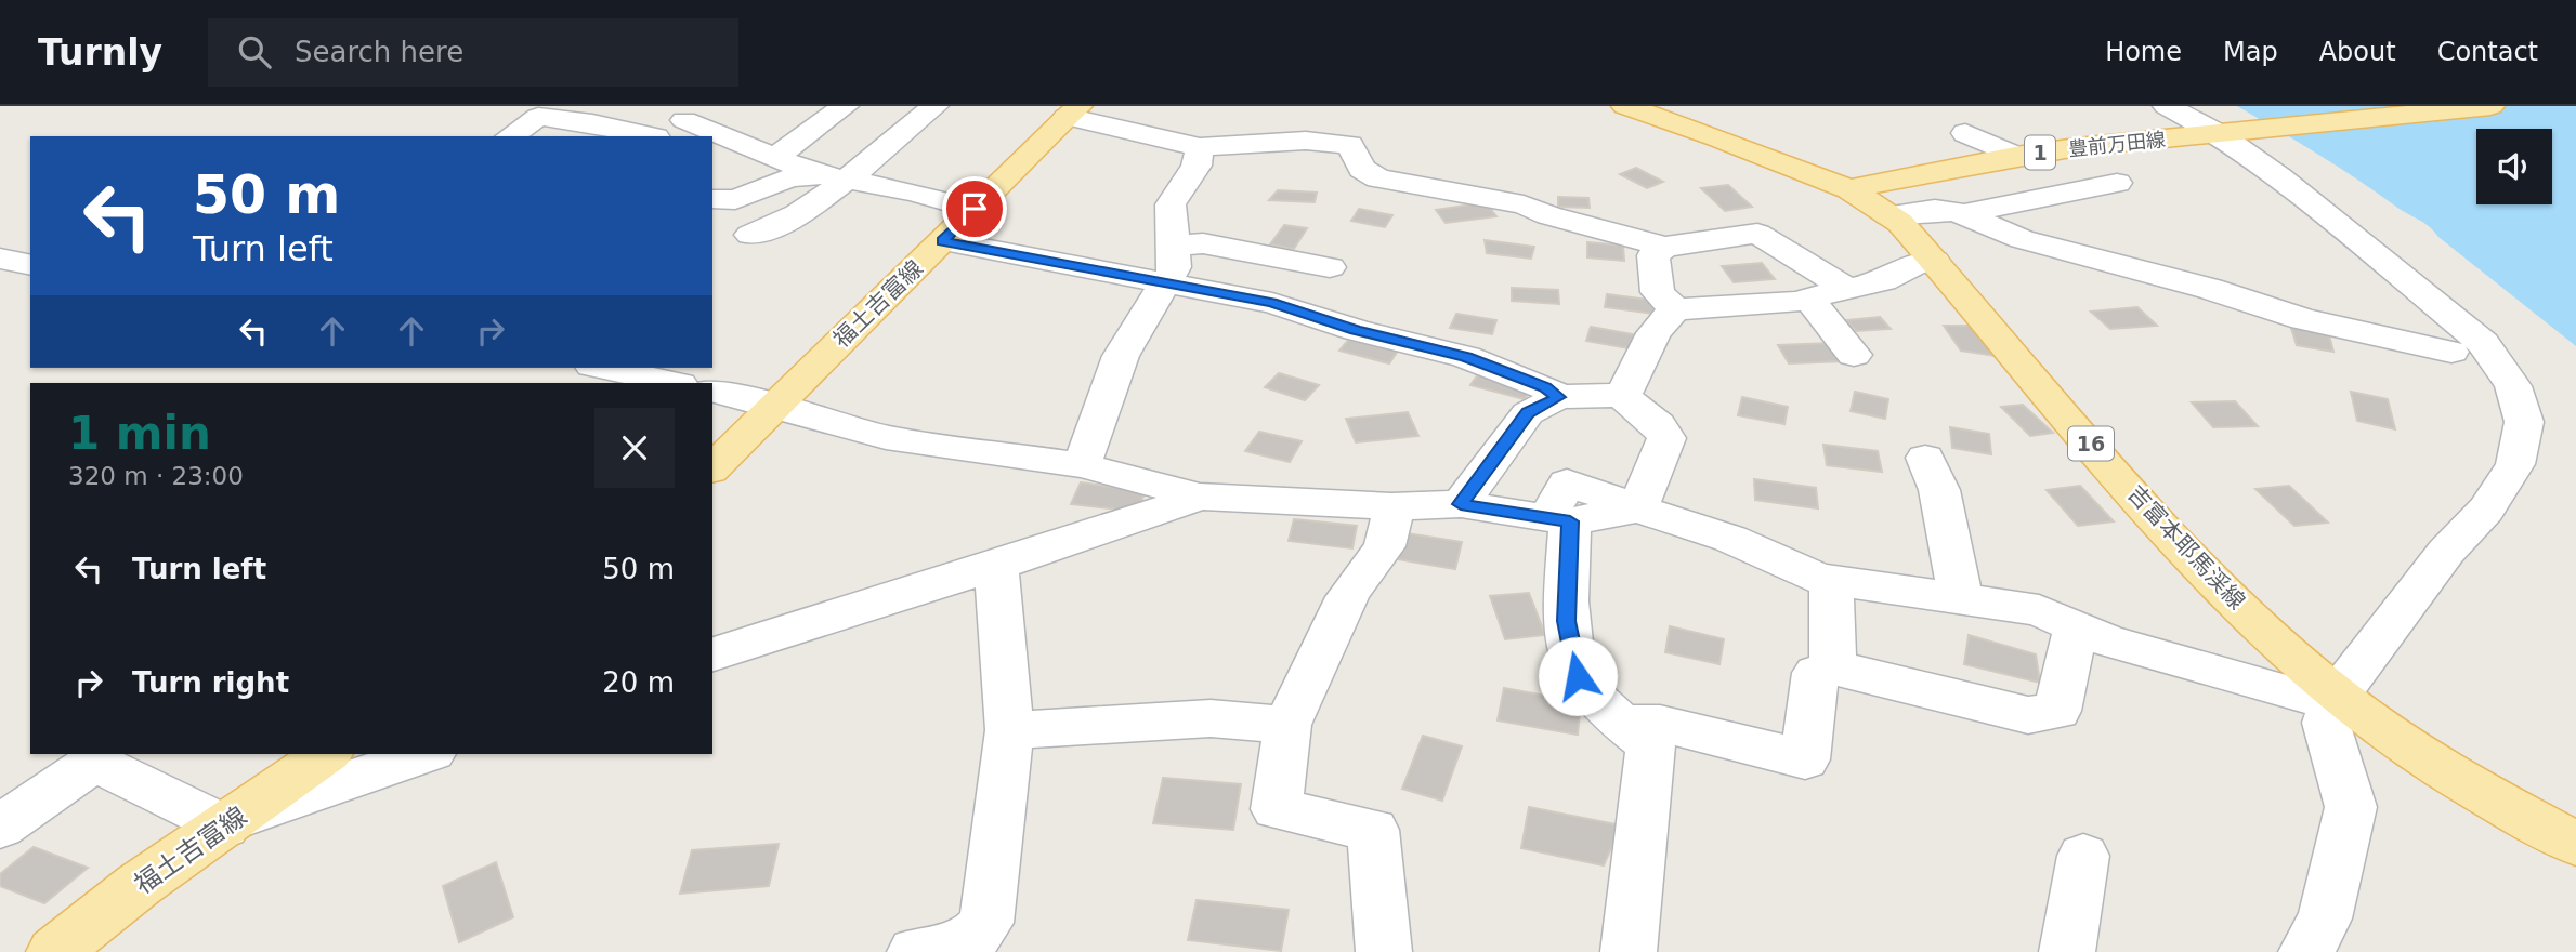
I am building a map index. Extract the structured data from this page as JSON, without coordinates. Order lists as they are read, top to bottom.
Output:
{
  "streets": {
    "main road": [
      "豊前万田線",
      "1",
      "福土吉富線",
      "16",
      "吉富本耶馬渓線"
    ]
  },
  "crossings": [
    ["豊前万田線", "吉富本耶馬渓線"]
  ],
  "page": {
    "header": "Turnly",
    "search": "Search here",
    "nav": [
      "Home",
      "Map",
      "About",
      "Contact"
    ],
    "turn": ["50 m", "Turn left"],
    "heading": ["1 min", "320 m · 23:00"],
    "list": [
      {
        "name": "Turn left",
        "value": "50 m"
      },
      {
        "name": "Turn right",
        "value": "20 m"
      }
    ]
  }
}
